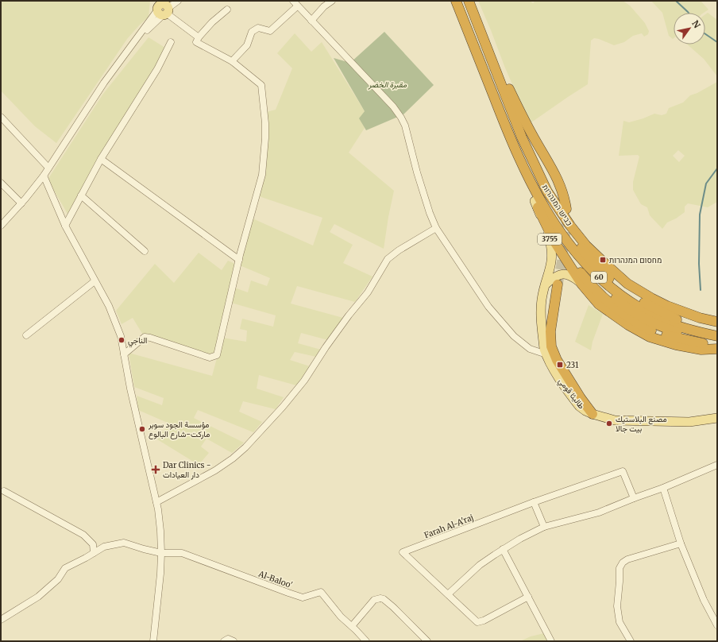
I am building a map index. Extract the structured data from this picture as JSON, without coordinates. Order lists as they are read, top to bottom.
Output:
{
  "streets": {
    "highway": ["כביש המנהרות", "60"],
    "main road": ["3755", "طاليثا قومي"],
    "street": ["Farah Al-A'raj", "Al-Baloo'"]
  },
  "crossings": [
    ["כביש המנהרות", "60"],
    ["3755", "60"],
    ["3755", "طاليثا قومي"]
  ],
  "parks": ["مقبرة الخضر"],
  "places": {
    "transit": ["מחסום המנהרות", "231"],
    "other": ["الناجي", "مصنع البلاستيك بيت جالا", "مؤسسة الجود سوبر ماركت-شارع البالوع"],
    "health": ["Dar Clinics - دار العيادات"]
  },
  "north": "top right"
}
